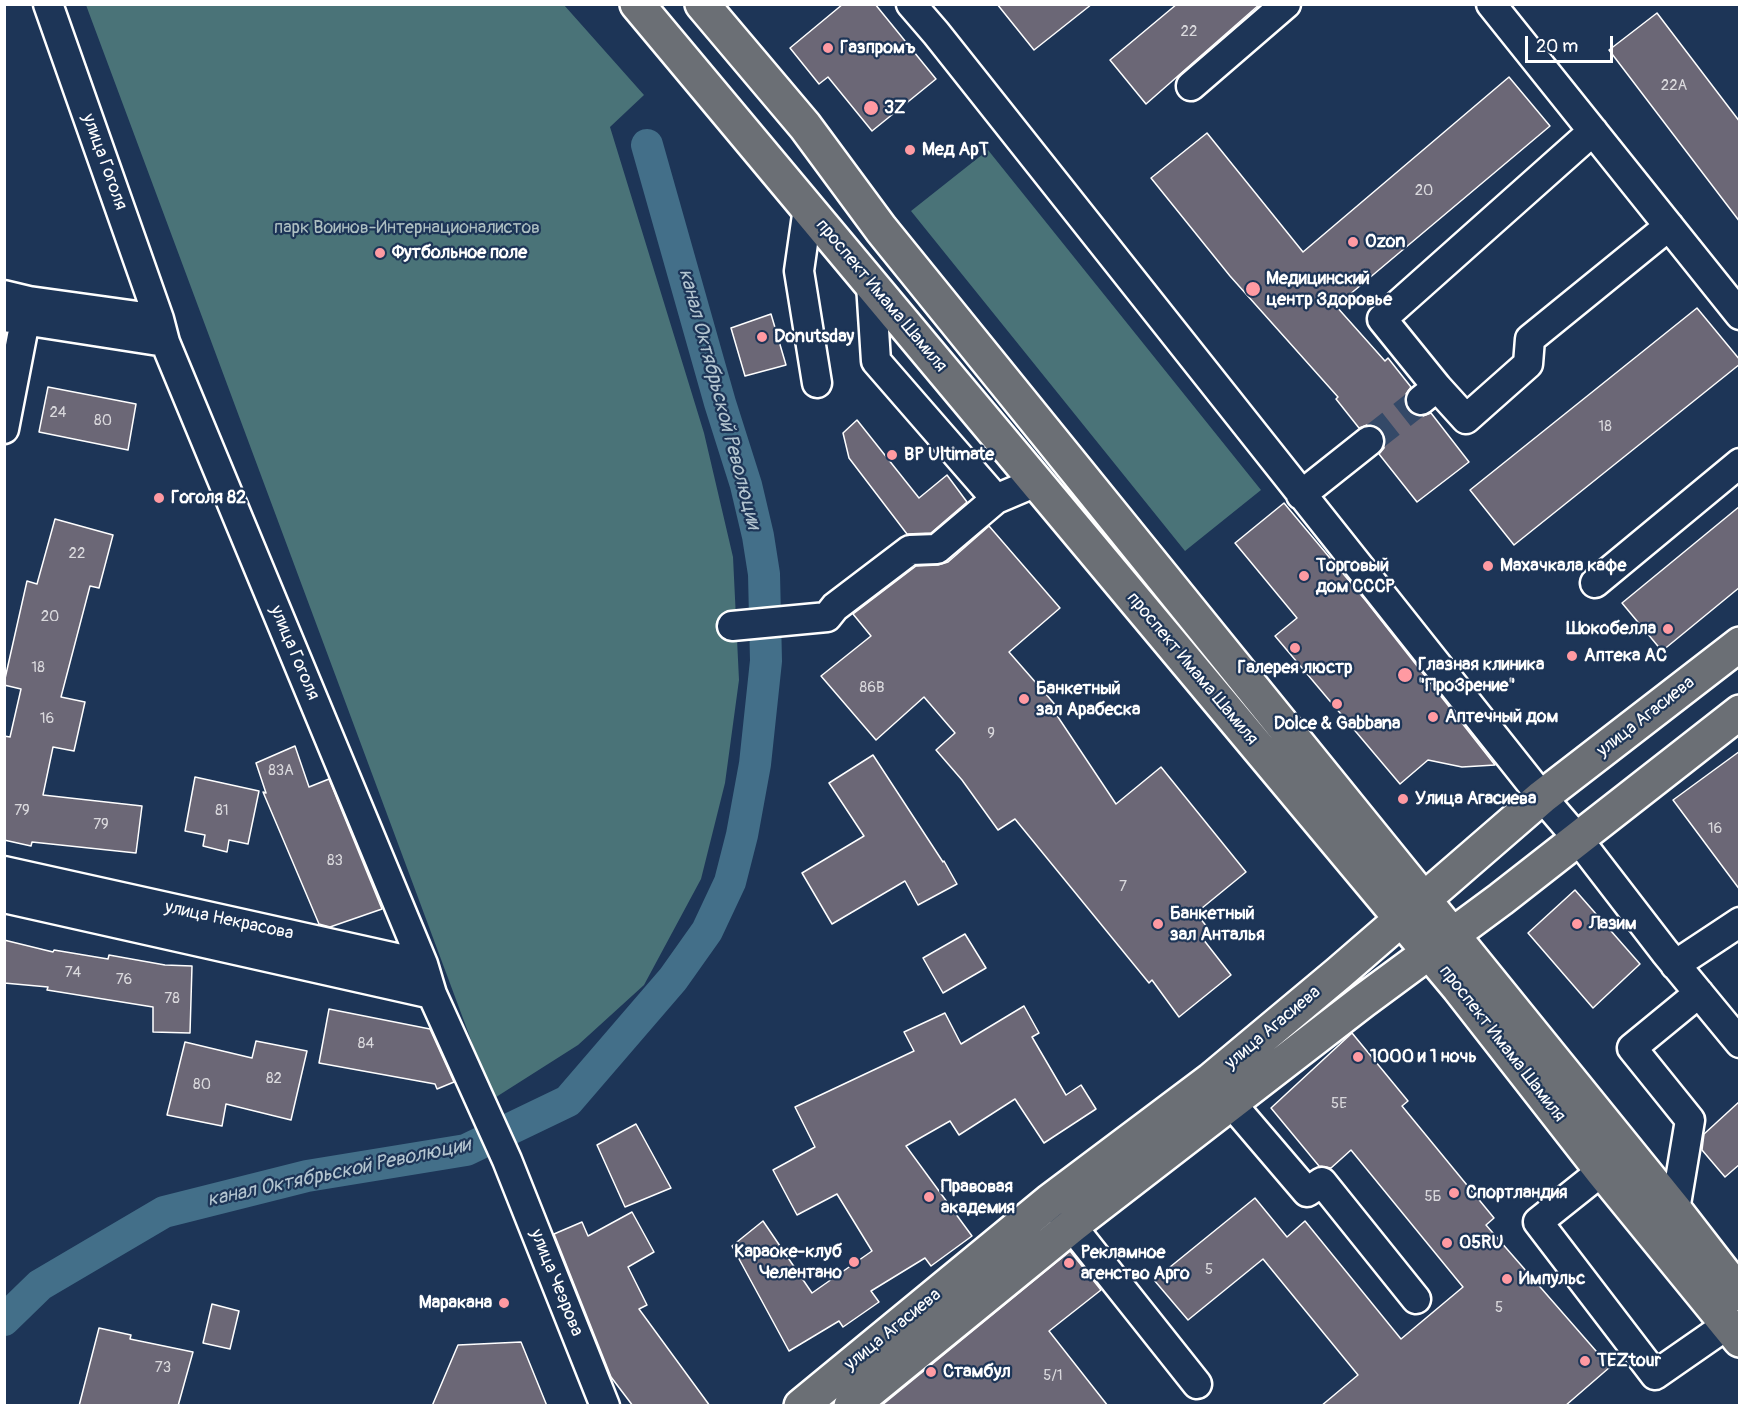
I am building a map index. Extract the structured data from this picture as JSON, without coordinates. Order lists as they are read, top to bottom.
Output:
{
  "streets": {
    "main road": ["проспект Имама Шамиля", "улица Агасиева"],
    "street": ["улица Гоголя", "улица Некрасова", "улица Чеэрова"]
  },
  "crossings": [
    ["улица Гоголя", "улица Некрасова"],
    ["проспект Имама Шамиля", "улица Агасиева"],
    ["улица Некрасова", "улица Чеэрова"]
  ],
  "water": ["канал Октябрьской Революции"],
  "parks": ["парк Воинов-Интернационалистов"],
  "places": [
    "Газпромъ",
    "3Z",
    "Мед АрТ",
    "Ozon",
    "Футбольное поле",
    "Медицинский центр Здоровье",
    "Donutsday",
    "BP Ultimate",
    "Гоголя 82",
    "Махачкала кафе",
    "Торговый дом СССР",
    "Шокобелла",
    "Галерея люстр",
    "Аптека АС",
    "Глазная клиника \"ПроЗрение\"",
    "Банкетный зал Арабеска",
    "Dolce & Gabbana",
    "Аптечный дом",
    "Улица Агасиева",
    "Банкетный зал Анталья",
    "Лазим",
    "1000 и 1 ночь",
    "Спортландия",
    "Правовая академия",
    "05RU",
    "Караоке-клуб Челентано",
    "Рекламное агенство Арго",
    "Импульс",
    "Маракана",
    "TEZtour",
    "Стамбул"
  ],
  "house_numbers": [
    "22",
    "22А",
    "20",
    "24",
    "80",
    "18",
    "22",
    "20",
    "18",
    "86В",
    "16",
    "9",
    "83А",
    "79",
    "81",
    "79",
    "16",
    "83",
    "7",
    "74",
    "76",
    "78",
    "84",
    "82",
    "80",
    "5Е",
    "5Б",
    "5",
    "5",
    "73",
    "5/1"
  ],
  "scale_bar": "20 m"
}
